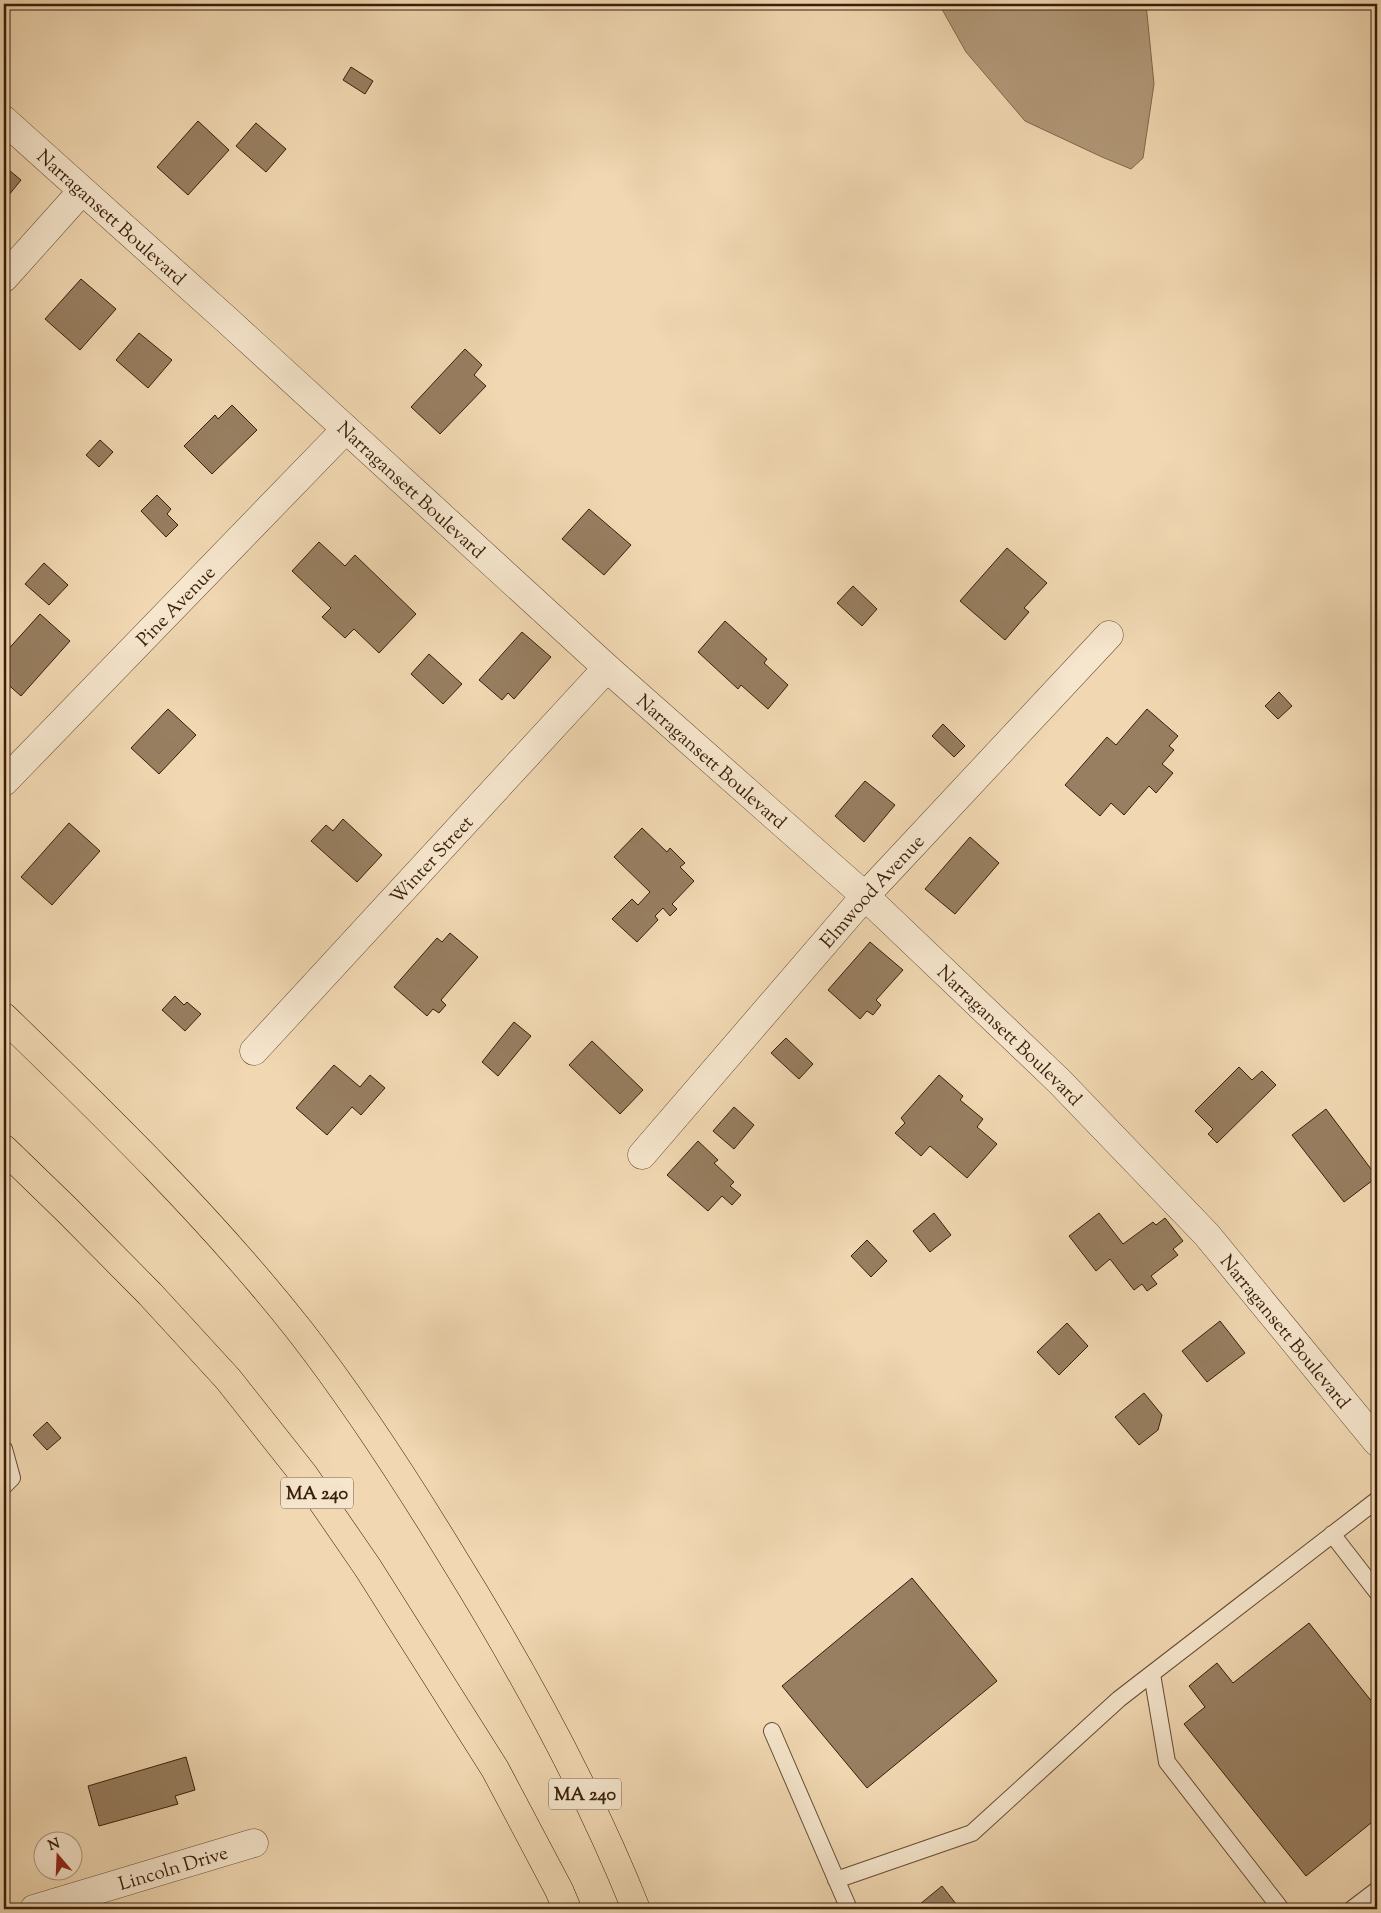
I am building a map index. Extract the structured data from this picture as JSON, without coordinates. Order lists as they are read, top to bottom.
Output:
{
  "streets": {
    "highway": ["MA 240"],
    "street": [
      "Narragansett Boulevard",
      "Pine Avenue",
      "Winter Street",
      "Elmwood Avenue",
      "Lincoln Drive"
    ]
  },
  "crossings": [
    ["Narragansett Boulevard", "Pine Avenue"],
    ["Narragansett Boulevard", "Winter Street"],
    ["Narragansett Boulevard", "Elmwood Avenue"]
  ],
  "north": "top"
}
